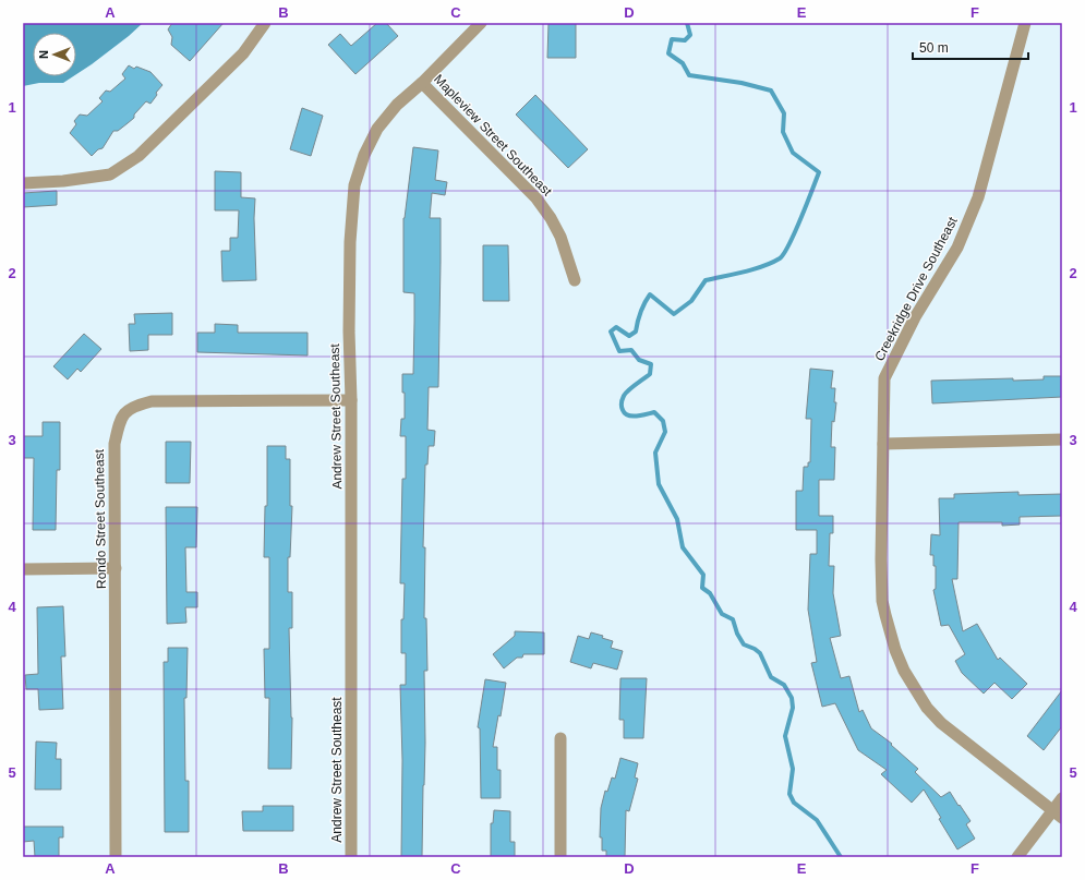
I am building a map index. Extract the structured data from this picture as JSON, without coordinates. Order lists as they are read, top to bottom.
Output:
{
  "streets": {
    "street": [
      "Mapleview Street Southeast",
      "Creekridge Drive Southeast",
      "Andrew Street Southeast",
      "Rondo Street Southeast"
    ]
  },
  "crossings": [
    ["Mapleview Street Southeast", "Andrew Street Southeast"],
    ["Andrew Street Southeast", "Rondo Street Southeast"]
  ],
  "scale_bar": "50 m",
  "north": "left",
  "grid": {
    "columns": [
      "A",
      "B",
      "C",
      "D",
      "E",
      "F"
    ],
    "rows": [
      "1",
      "2",
      "3",
      "4",
      "5"
    ]
  }
}
